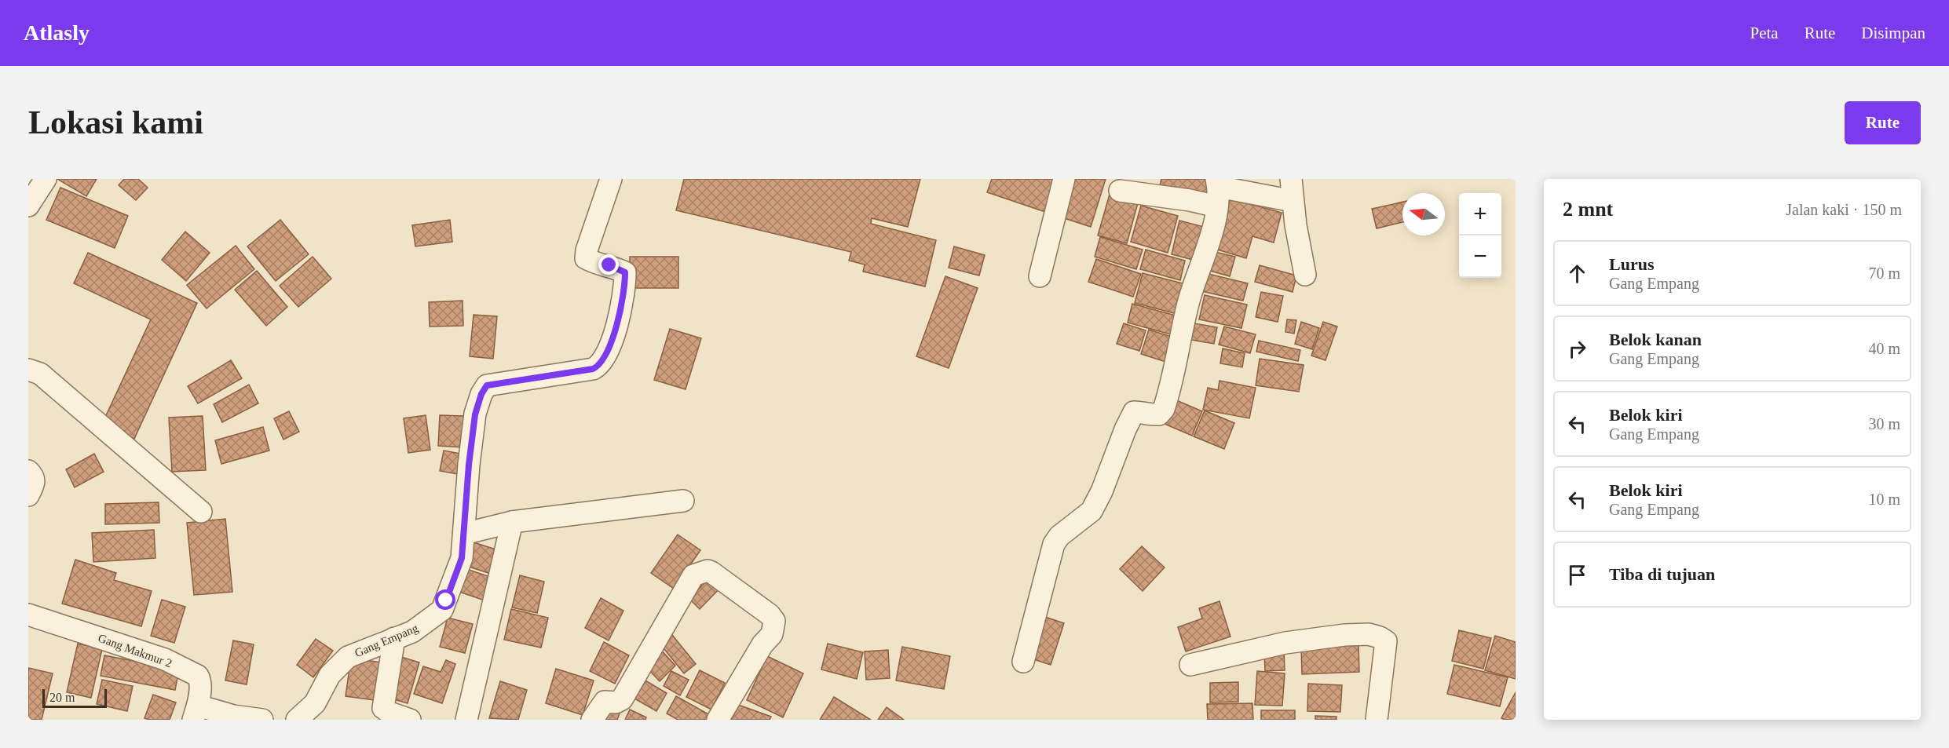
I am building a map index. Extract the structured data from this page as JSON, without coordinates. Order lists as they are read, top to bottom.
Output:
{
  "streets": {
    "street": ["Gang Empang", "Gang Makmur 2"]
  },
  "scale_bar": "20 m",
  "north": "left",
  "page": {
    "header": "Atlasly",
    "nav": ["Peta", "Rute", "Disimpan"],
    "buttons": "Rute",
    "title": "Lokasi kami",
    "heading": ["2 mnt", "Jalan kaki · 150 m"],
    "map_buttons": ["+", "−"],
    "list": [
      ["Lurus", "Gang Empang", "70 m"],
      ["Belok kanan", "Gang Empang", "40 m"],
      ["Belok kiri", "Gang Empang", "30 m"],
      ["Belok kiri", "Gang Empang", "10 m"],
      "Tiba di tujuan"
    ],
    "scale": "20 m"
  }
}
